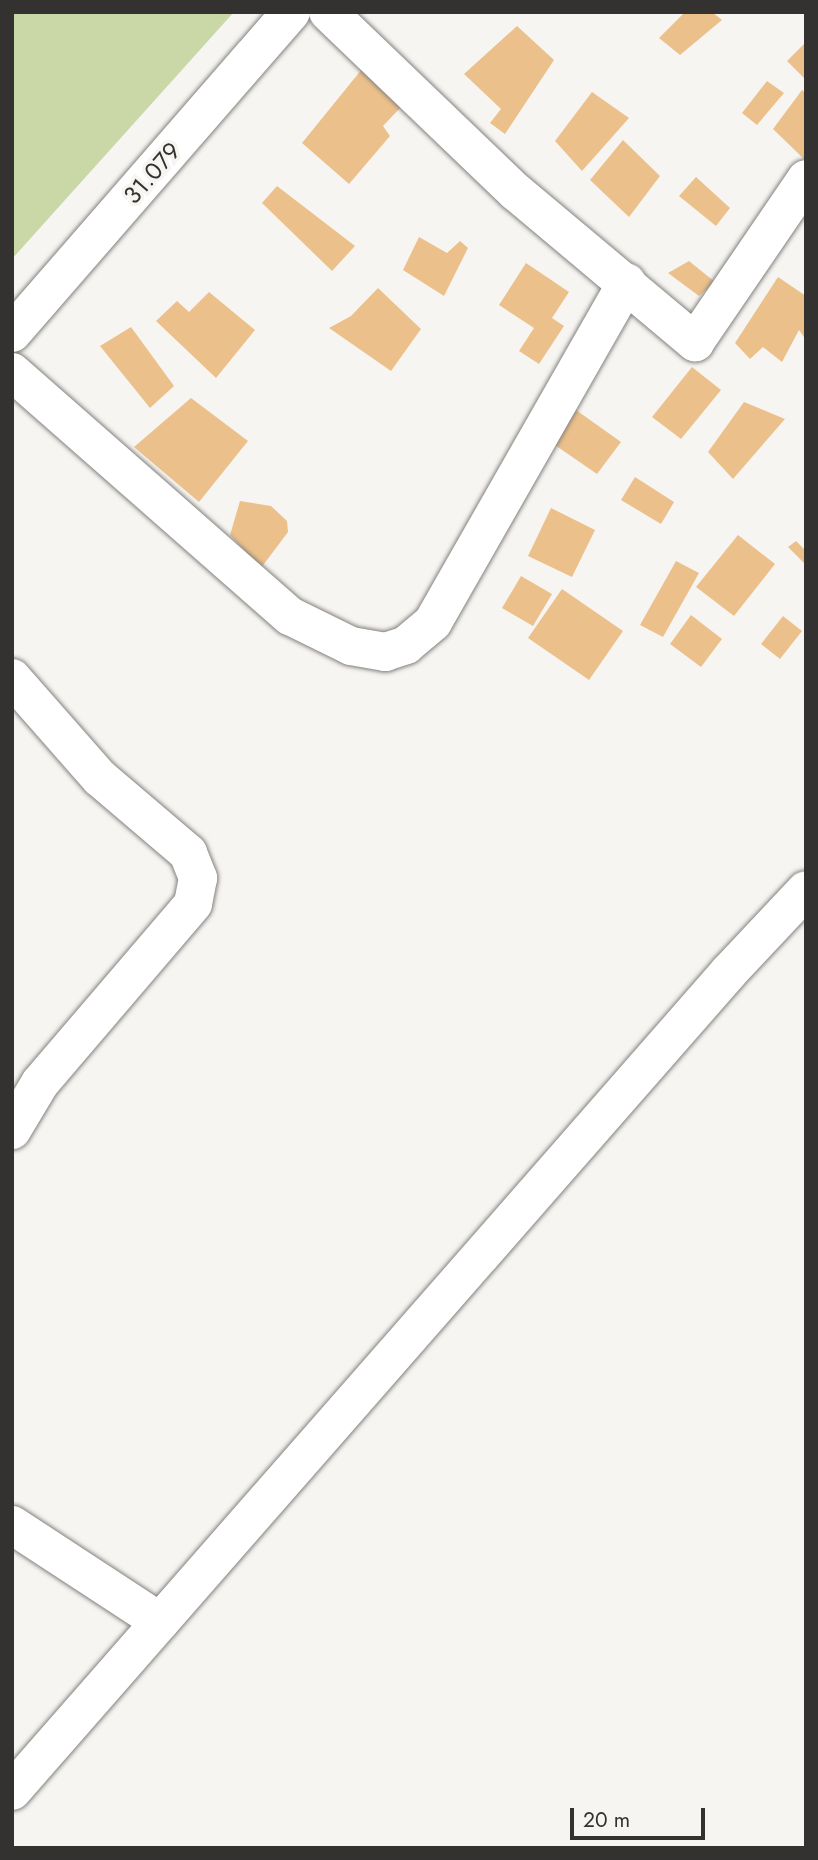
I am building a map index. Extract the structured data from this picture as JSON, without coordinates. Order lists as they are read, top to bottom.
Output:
{
  "streets": {
    "street": ["31.079"]
  },
  "scale_bar": "20 m"
}
